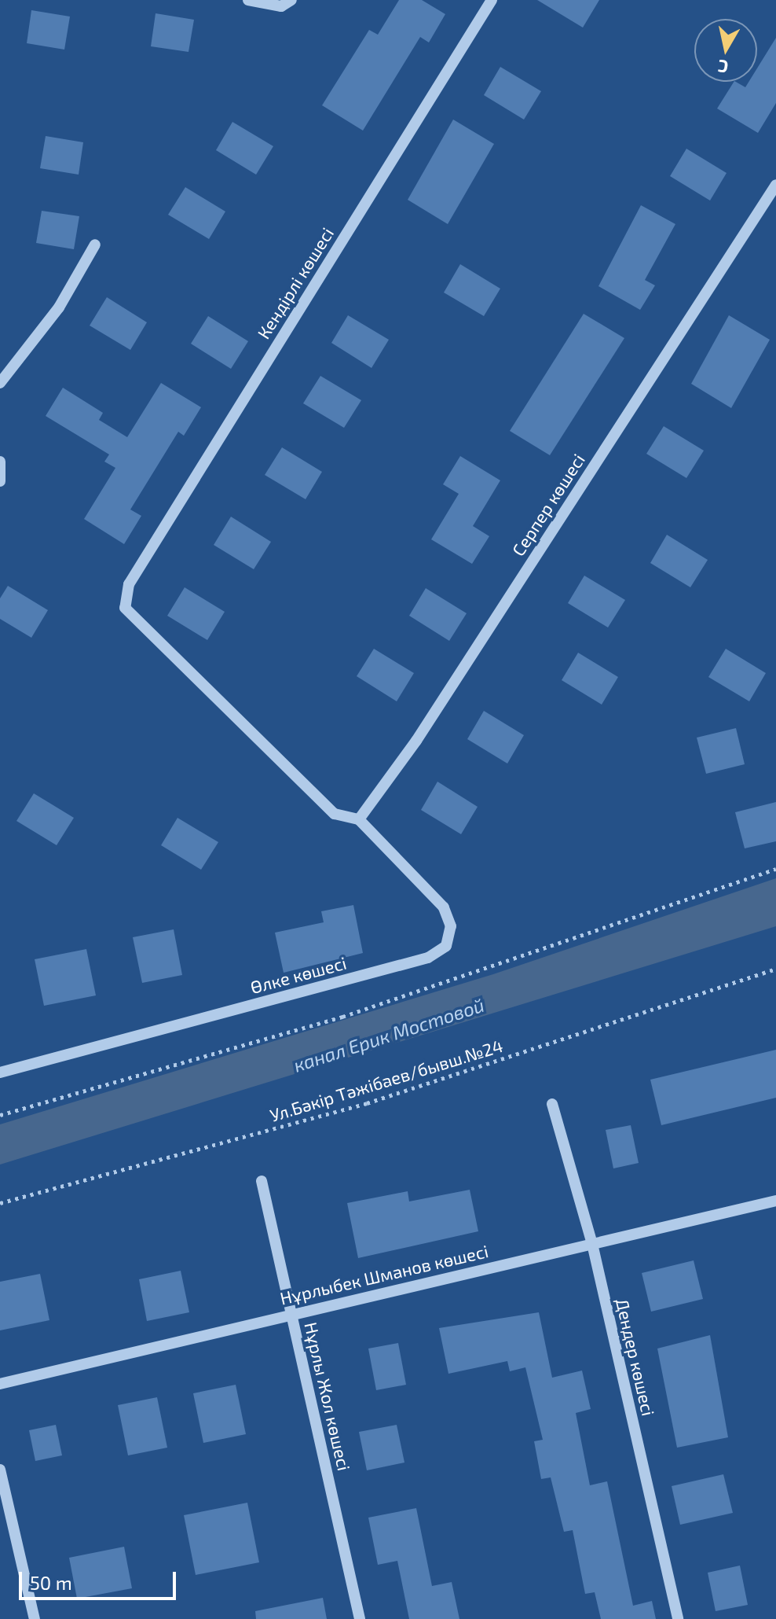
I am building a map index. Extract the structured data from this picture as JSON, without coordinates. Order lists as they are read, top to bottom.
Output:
{
  "streets": {
    "street": [
      "Кендірлі көшесі",
      "Серпер көшесі",
      "Өлке көшесі",
      "Нұрлыбек Шманов көшесі",
      "Дендер көшесі",
      "Нұрлы Жол көшесі"
    ],
    "path": ["Ул.Бәкір Тәжібаев/бывш.№24"]
  },
  "crossings": [
    ["Кендірлі көшесі", "Серпер көшесі"],
    ["Кендірлі көшесі", "Өлке көшесі"],
    ["Серпер көшесі", "Өлке көшесі"],
    ["Нұрлыбек Шманов көшесі", "Дендер көшесі"],
    ["Нұрлыбек Шманов көшесі", "Нұрлы Жол көшесі"]
  ],
  "water": ["канал Ерик Мостовой"],
  "scale_bar": "50 m",
  "north": "bottom"
}
